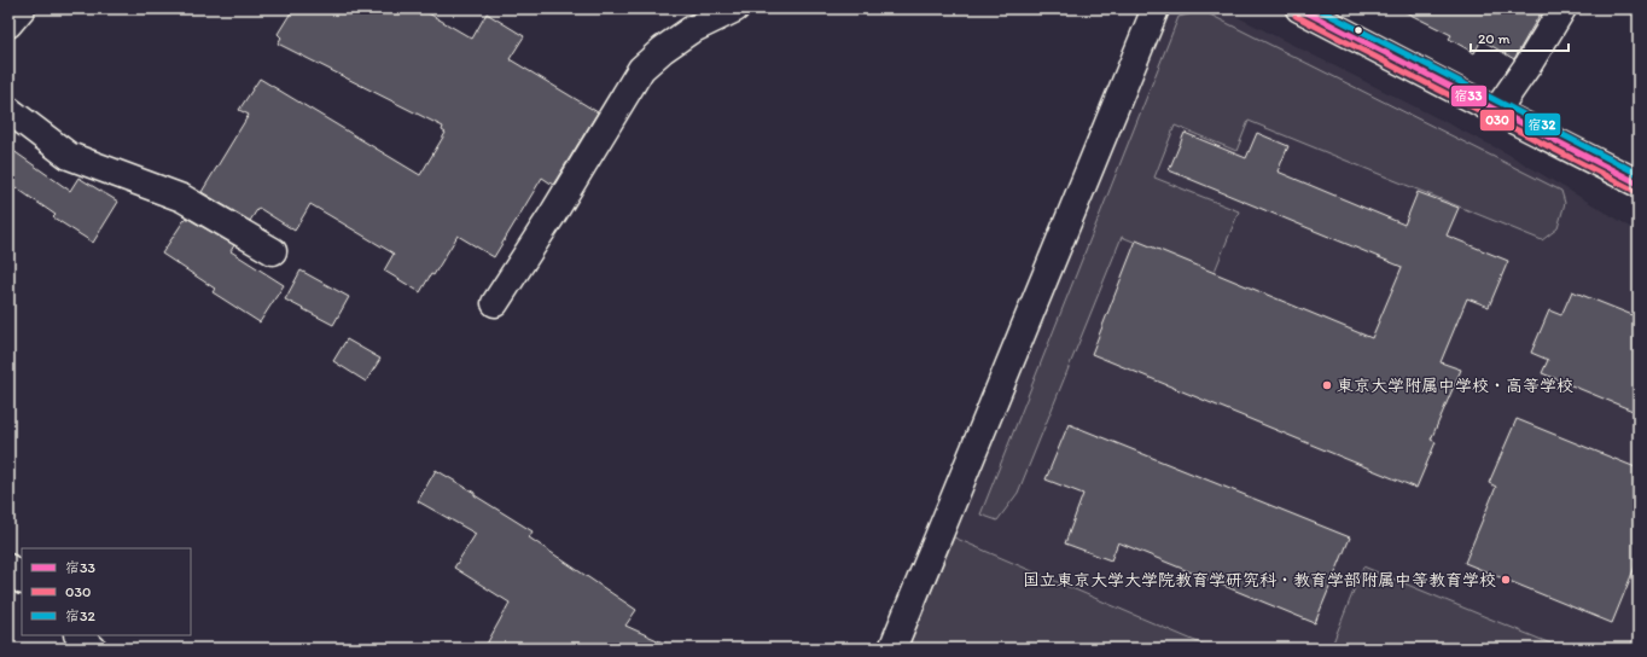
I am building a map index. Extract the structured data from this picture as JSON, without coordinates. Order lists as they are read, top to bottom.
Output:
{
  "places": ["東京大学附属中学校・高等学校", "国立東京大学大学院教育学研究科・教育学部附属中等教育学校"],
  "lines": ["transit line 宿33", "transit line 宿32", "transit line 030"],
  "legend": ["宿33", "030", "宿32"],
  "scale_bar": "20 m"
}
